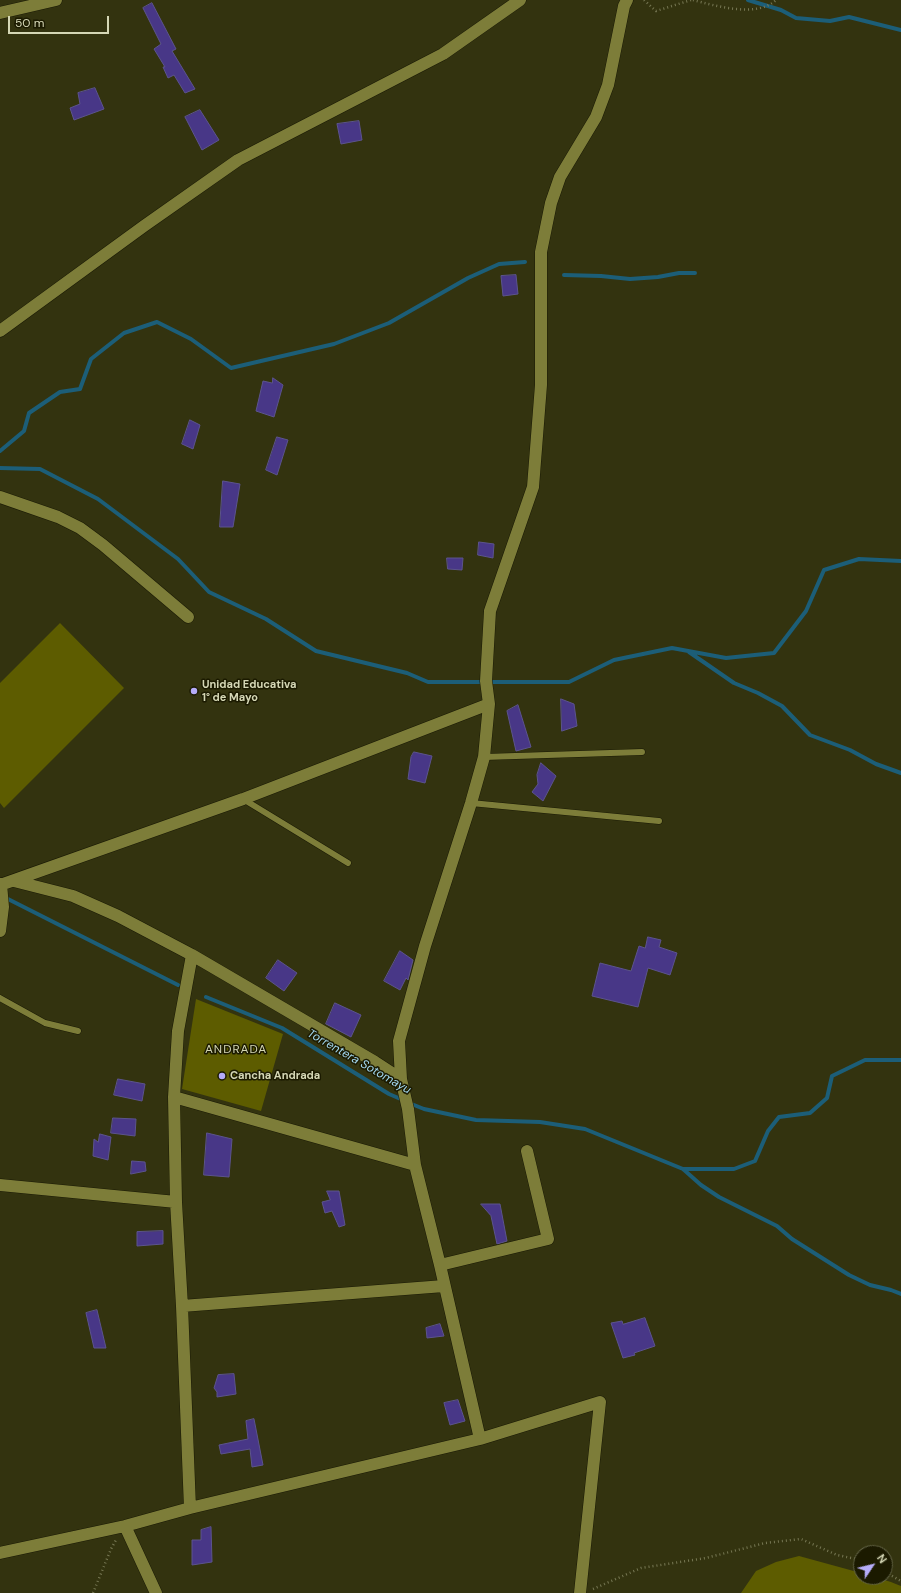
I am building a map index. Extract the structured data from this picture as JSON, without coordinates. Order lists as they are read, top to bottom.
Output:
{
  "districts": ["ANDRADA"],
  "water": ["Torrentera Sotomayu"],
  "places": ["Unidad Educativa 1° de Mayo", "Cancha Andrada"],
  "scale_bar": "50 m",
  "north": "top right"
}
